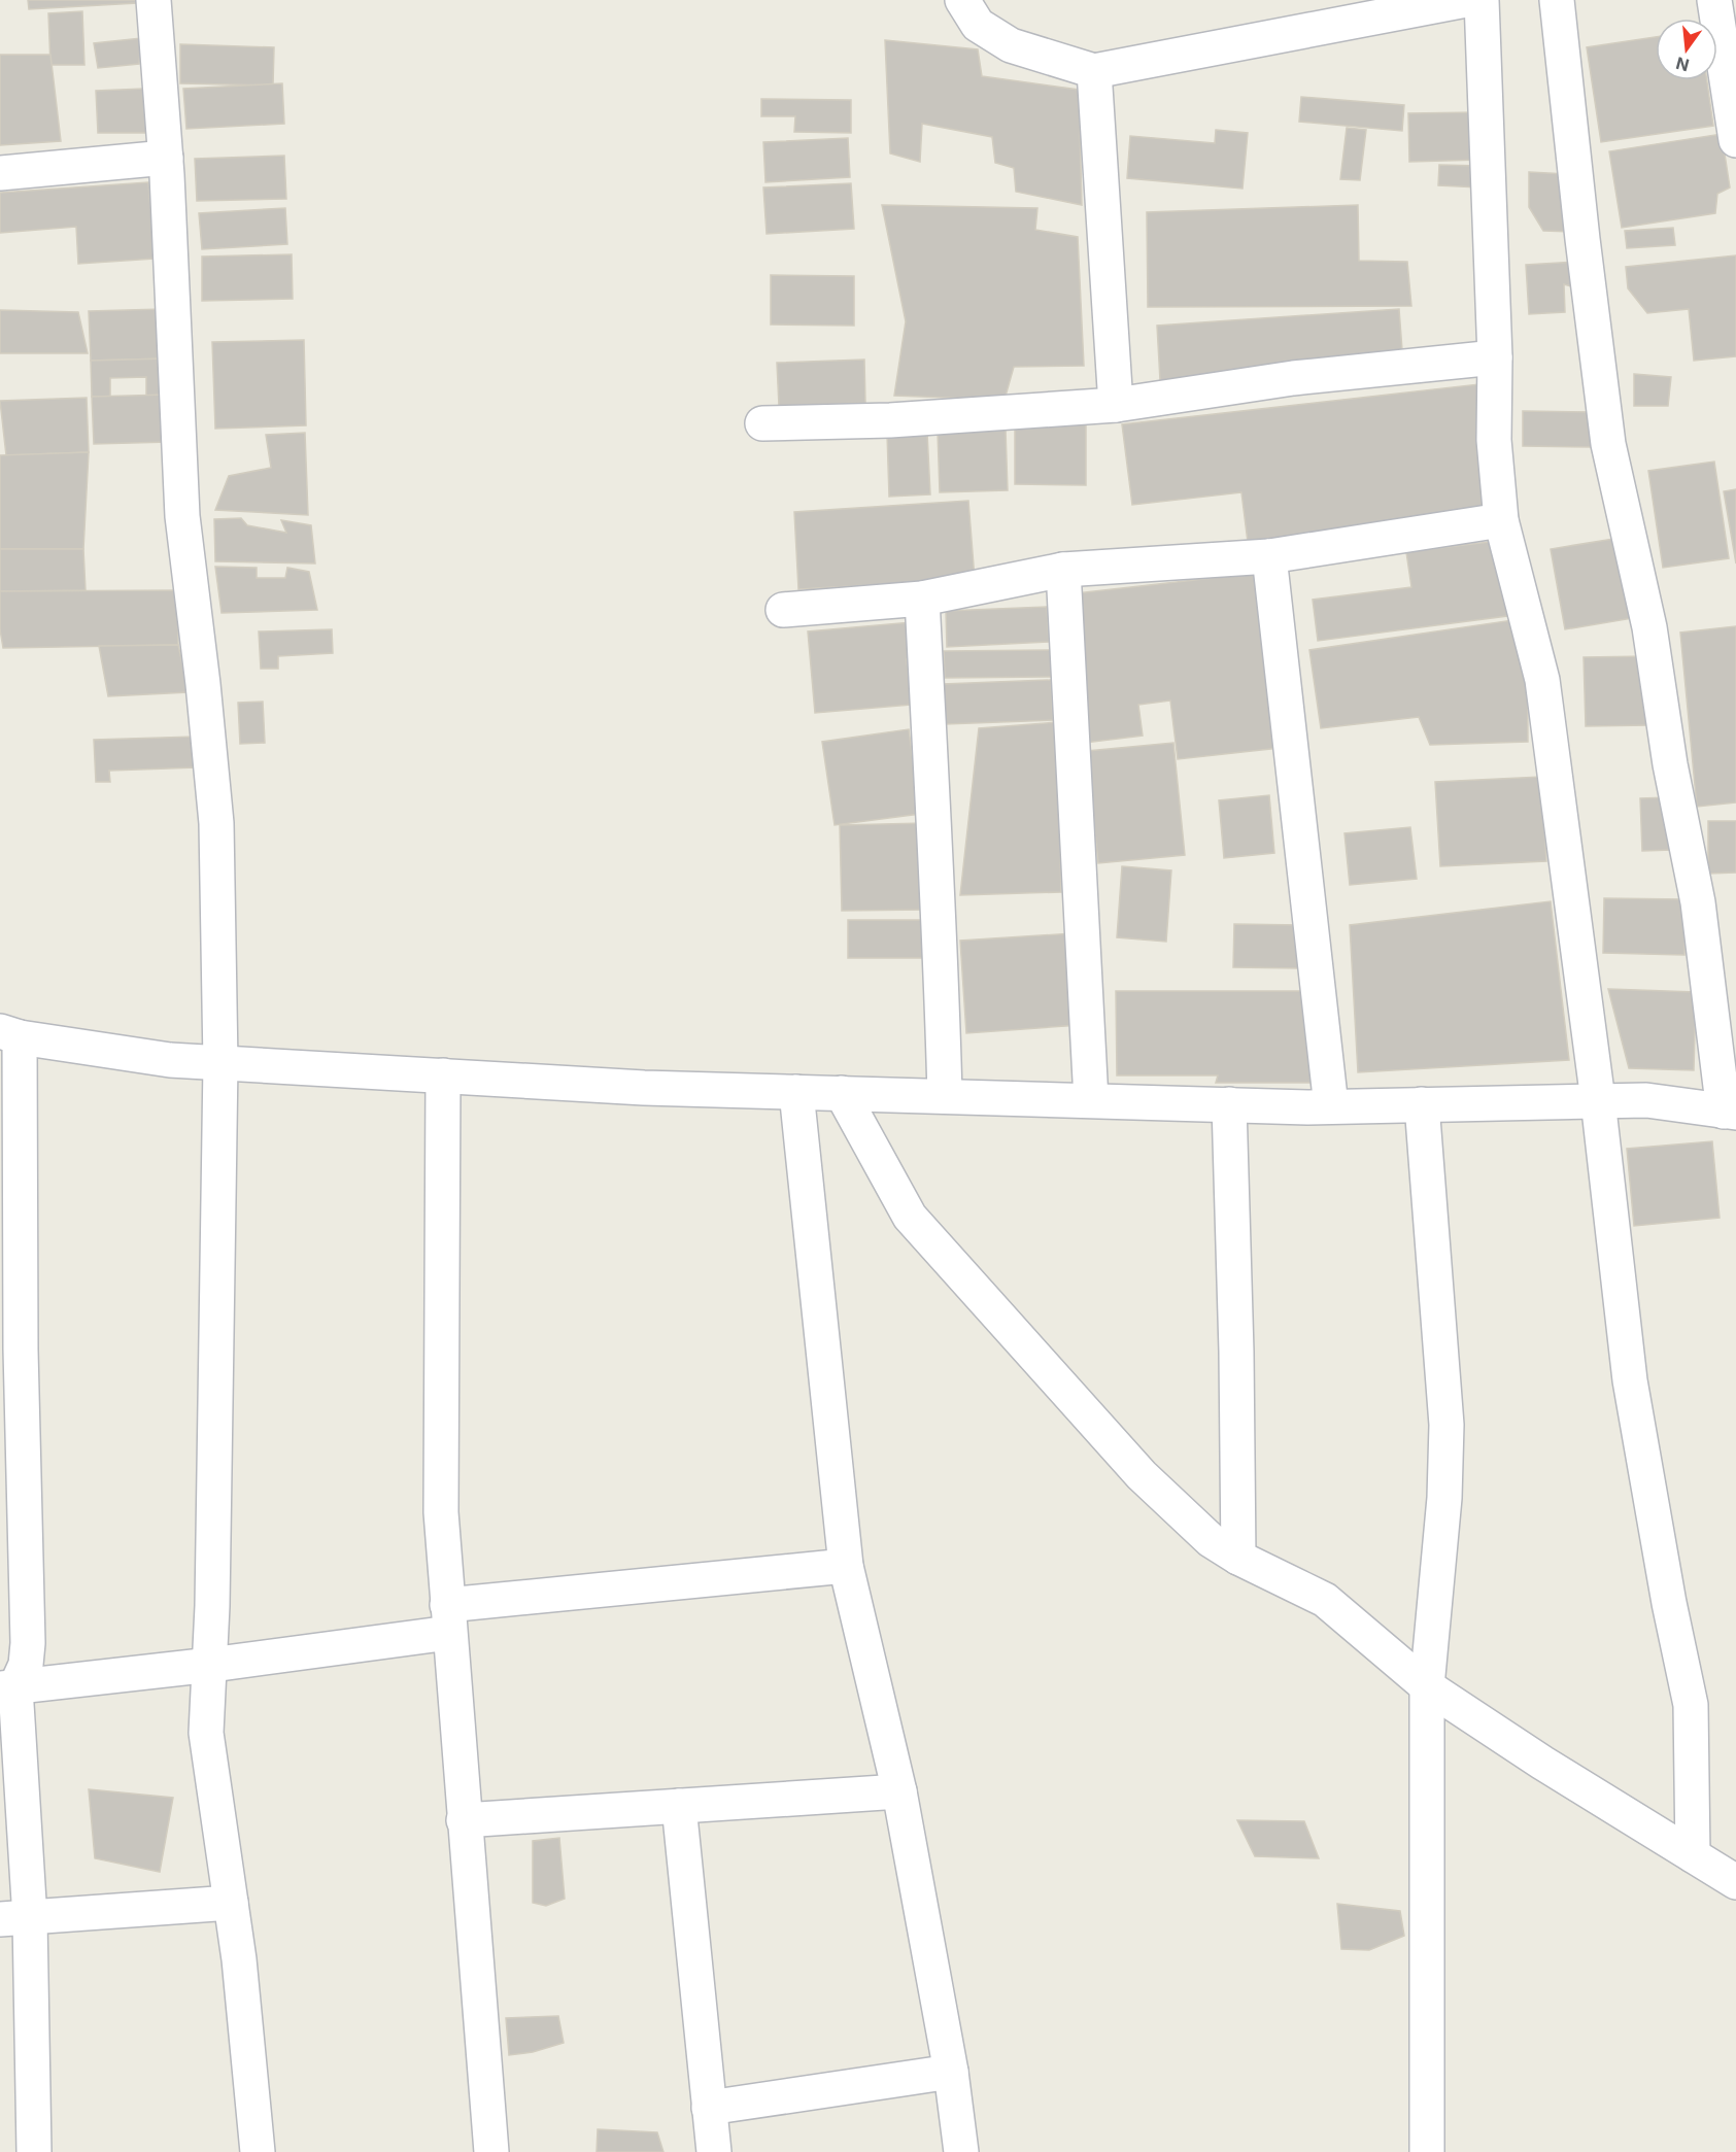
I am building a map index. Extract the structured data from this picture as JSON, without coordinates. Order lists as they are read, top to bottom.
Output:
{
  "north": "bottom"
}
